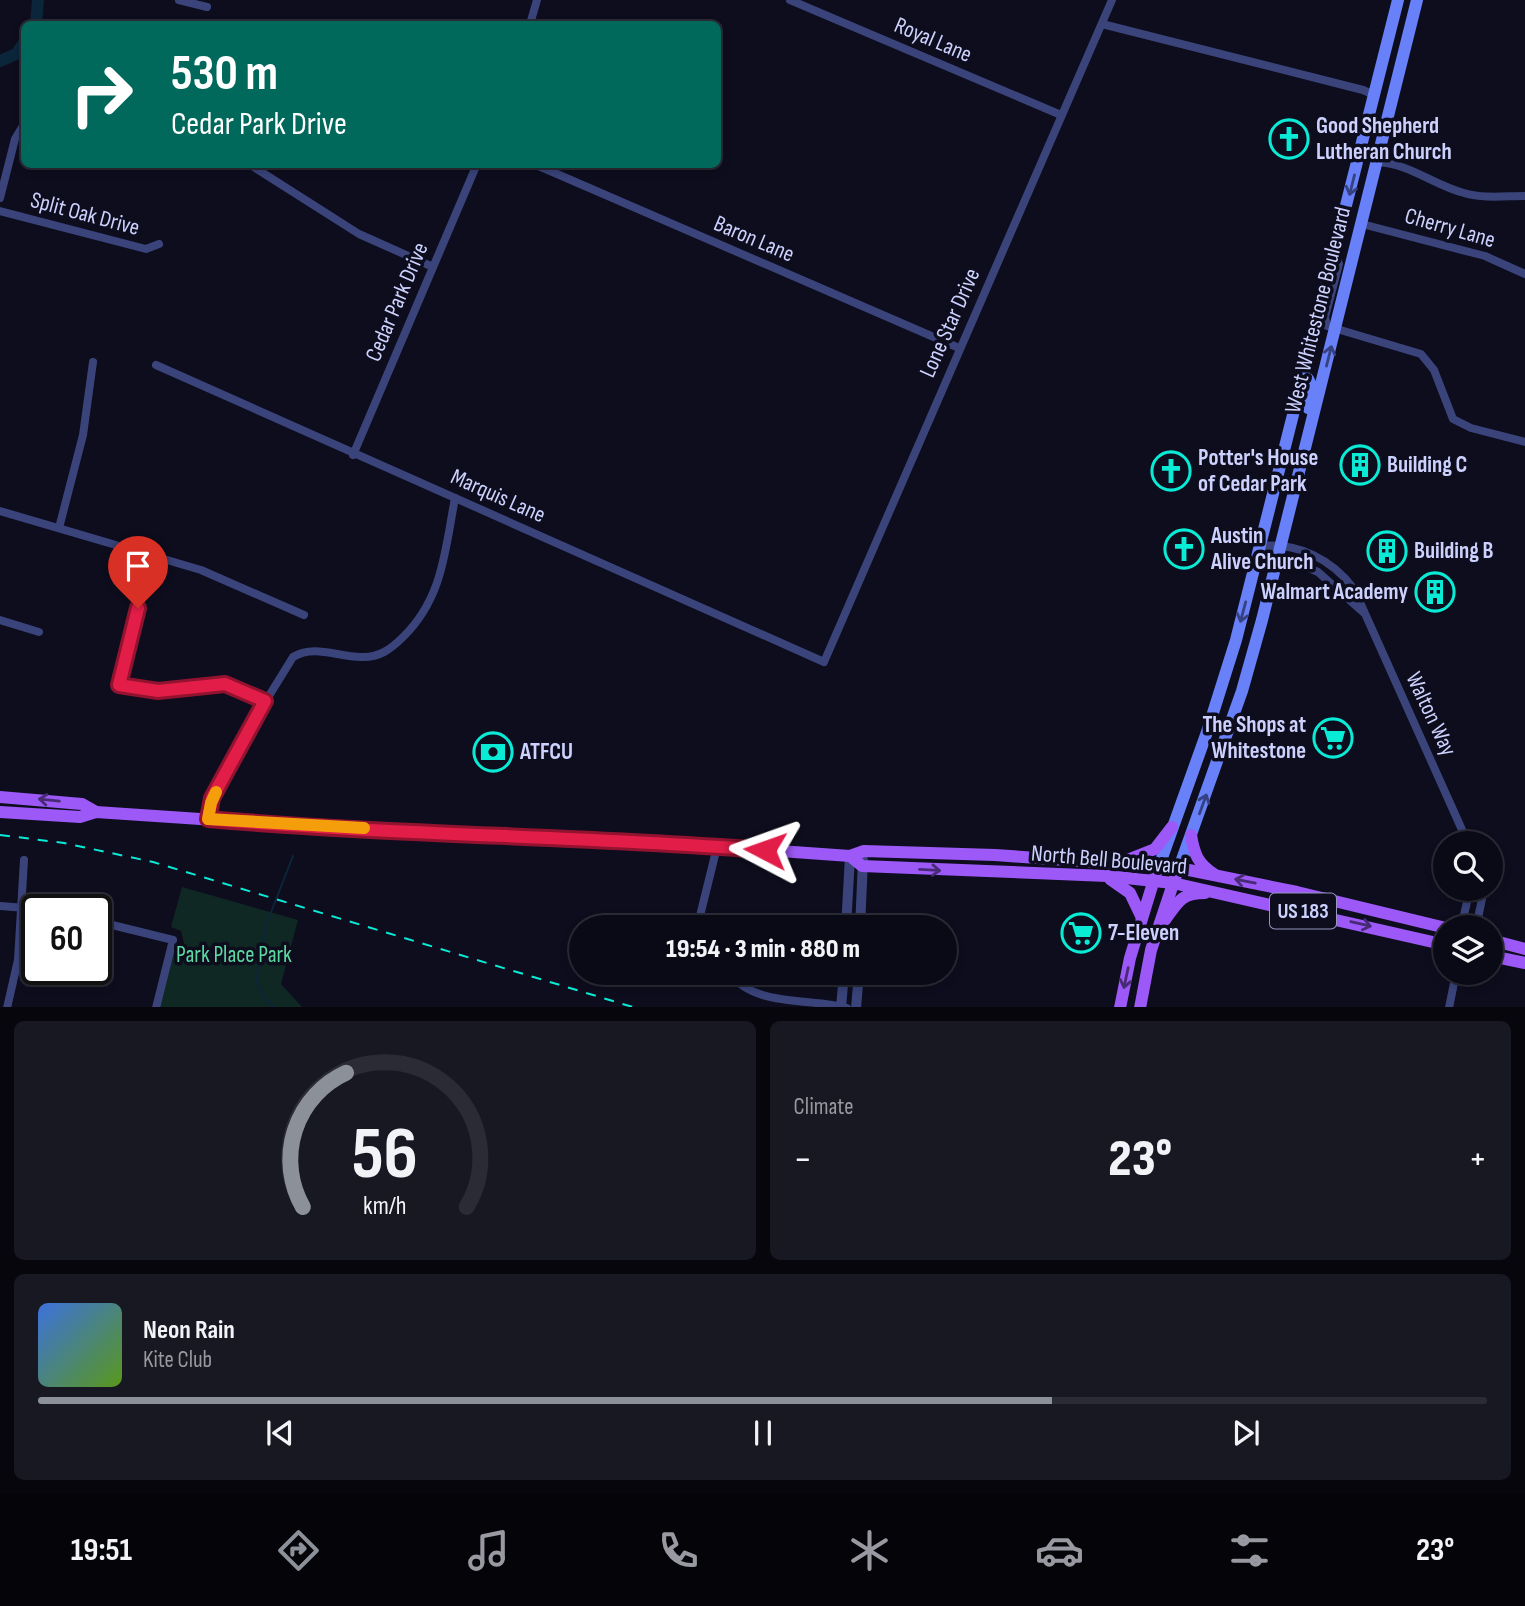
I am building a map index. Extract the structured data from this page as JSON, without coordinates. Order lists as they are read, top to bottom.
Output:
{
  "streets": {
    "main road": ["West Whitestone Boulevard", "North Bell Boulevard", "US 183"],
    "street": [
      "Royal Lane",
      "Split Oak Drive",
      "Cherry Lane",
      "Baron Lane",
      "Cedar Park Drive",
      "Lone Star Drive",
      "Marquis Lane",
      "Walton Way"
    ]
  },
  "crossings": [
    ["Royal Lane", "Lone Star Drive"],
    ["Cherry Lane", "West Whitestone Boulevard"],
    ["Baron Lane", "Lone Star Drive"],
    ["Cedar Park Drive", "Marquis Lane"],
    ["West Whitestone Boulevard", "Walton Way"],
    ["West Whitestone Boulevard", "North Bell Boulevard"],
    ["Lone Star Drive", "Marquis Lane"]
  ],
  "parks": ["Park Place Park"],
  "places": {
    "church": ["Good Shepherd Lutheran Church", "Potter's House of Cedar Park", "Austin Alive Church"],
    "building": ["Building C", "Building B", "Walmart Academy"],
    "supermarket": ["The Shops at Whitestone", "7-Eleven"],
    "bank": ["ATFCU"]
  },
  "page": {
    "turn": ["530 m", "Cedar Park Drive"],
    "limit": "60",
    "trip": "19:54 · 3 min · 880 m",
    "tile": "Climate",
    "heat": ["−", "23°", "+"],
    "song": ["Neon Rain", "Kite Club"],
    "tabs": ["19:51", "23°"],
    "gauge": ["56", "km/h"]
  }
}
